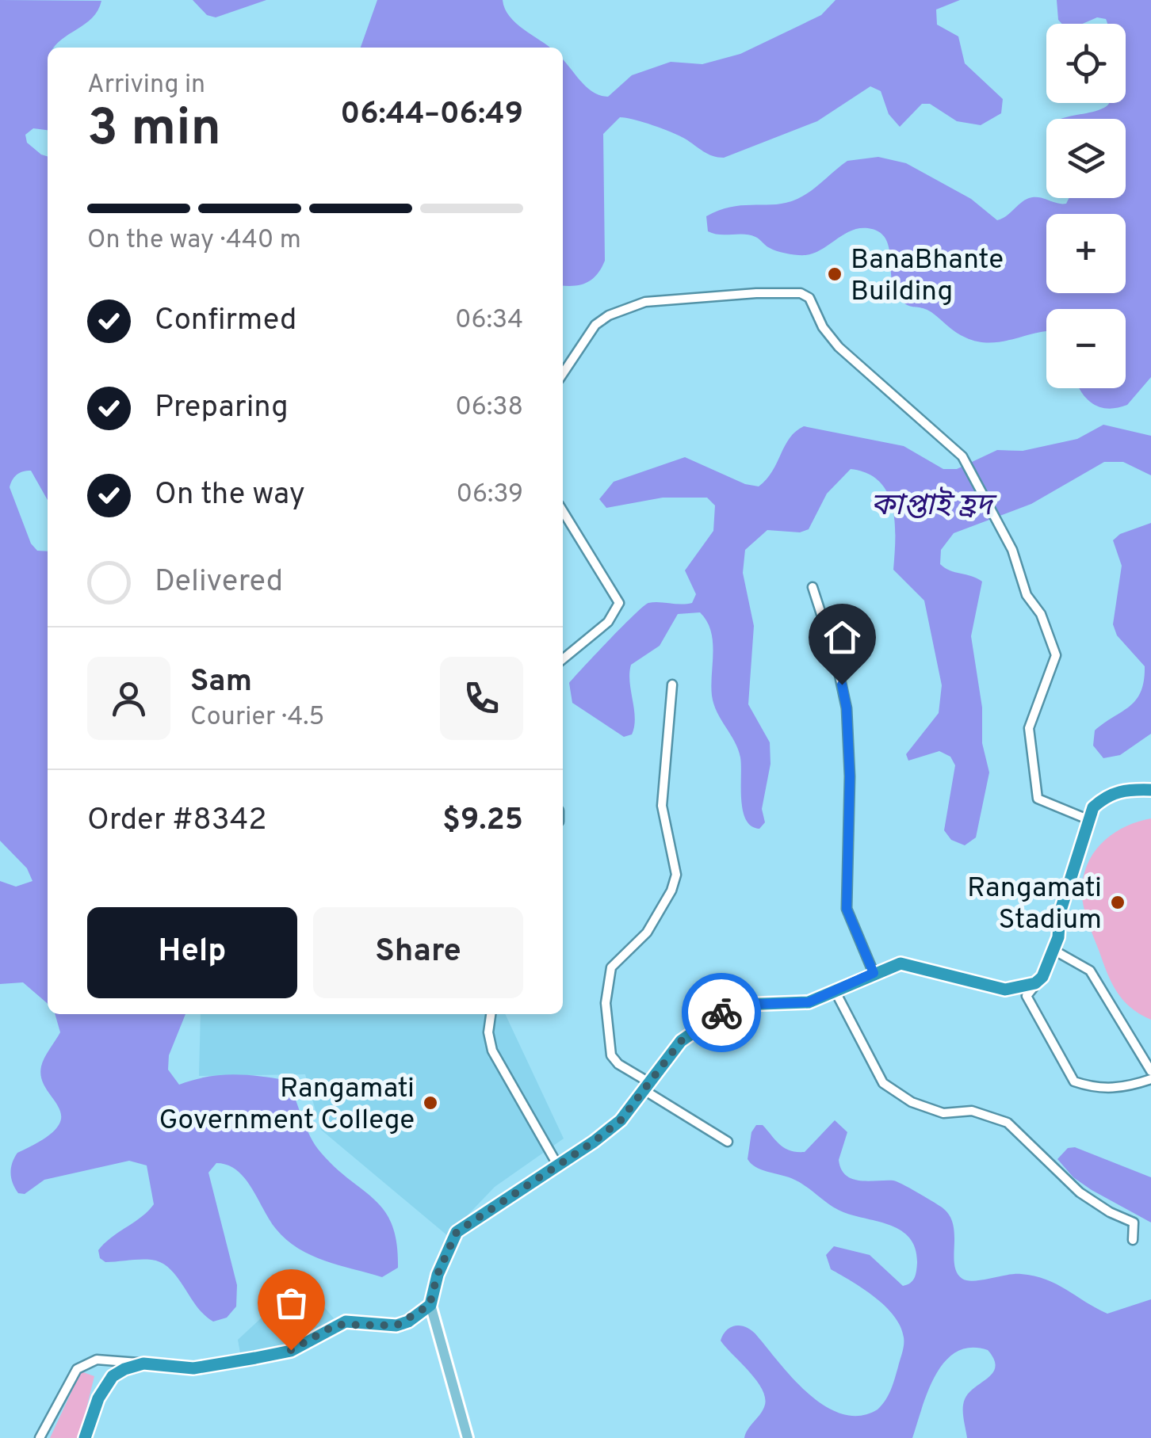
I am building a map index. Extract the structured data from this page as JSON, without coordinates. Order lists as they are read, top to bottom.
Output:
{
  "water": ["কাপ্তাই হ্রদ"],
  "places": ["BanaBhante Building", "Rangamati Stadium", "Rangamati Government College"],
  "page": {
    "map_buttons": ["+", "−"],
    "heading": ["3 min", "Arriving in", "06:44–06:49"],
    "panel": [
      "Sam",
      "Courier · 4.5",
      "Order #8342",
      "$9.25"
    ],
    "bar": "On the way · 440 m",
    "list": [
      ["Confirmed", "06:34"],
      ["Preparing", "06:38"],
      ["On the way", "06:39"],
      "Delivered"
    ],
    "buttons": ["Help", "Share"]
  }
}
